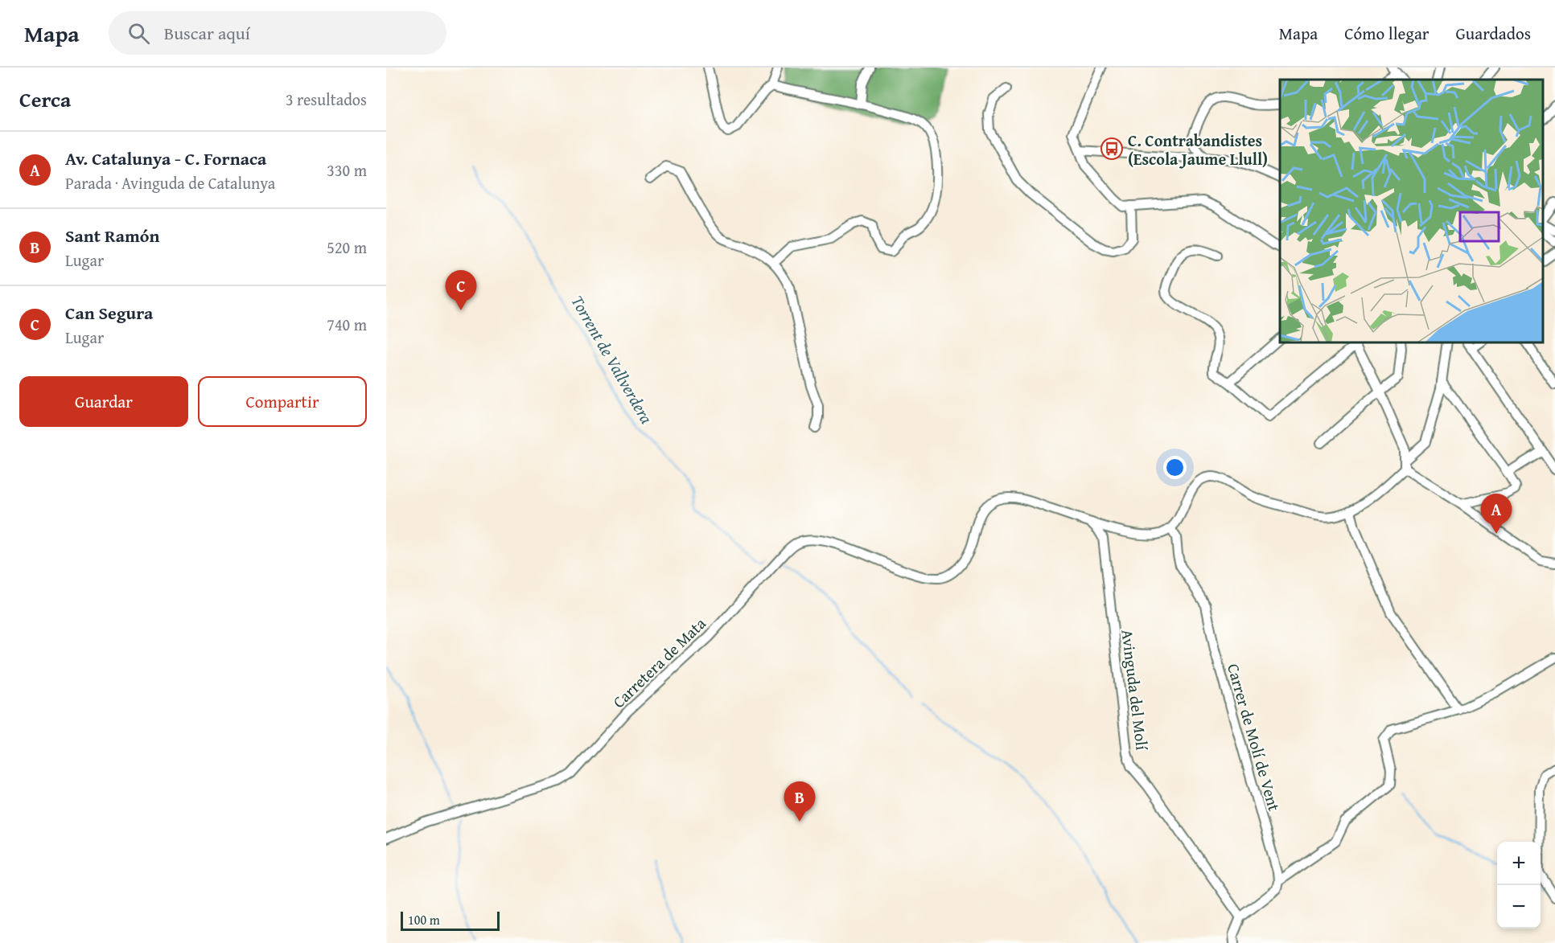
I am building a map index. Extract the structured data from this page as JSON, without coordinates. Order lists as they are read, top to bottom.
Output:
{
  "streets": {
    "street": ["Carretera de Mata", "Avinguda del Molí", "Carrer de Molí de Vent"]
  },
  "crossings": [
    ["Carretera de Mata", "Avinguda del Molí"]
  ],
  "water": ["Torrent de Vallverdera"],
  "places": {
    "bus stop": ["C. Contrabandistes (Escola Jaume Llull)"]
  },
  "scale_bar": "100 m",
  "page": {
    "header": "Mapa",
    "search": "Buscar aquí",
    "nav": ["Mapa", "Cómo llegar", "Guardados"],
    "heading": ["Cerca", "3 resultados"],
    "list": [
      {
        "mark": "A",
        "name": "Av. Catalunya - C. Fornaca",
        "note": "Parada · Avinguda de Catalunya",
        "value": "330 m"
      },
      {
        "mark": "B",
        "name": "Sant Ramón",
        "note": "Lugar",
        "value": "520 m"
      },
      {
        "mark": "C",
        "name": "Can Segura",
        "note": "Lugar",
        "value": "740 m"
      }
    ],
    "pins": ["C", "A", "B"],
    "buttons": ["Guardar", "Compartir"],
    "map_buttons": ["+", "−"],
    "scale": "100 m"
  }
}
